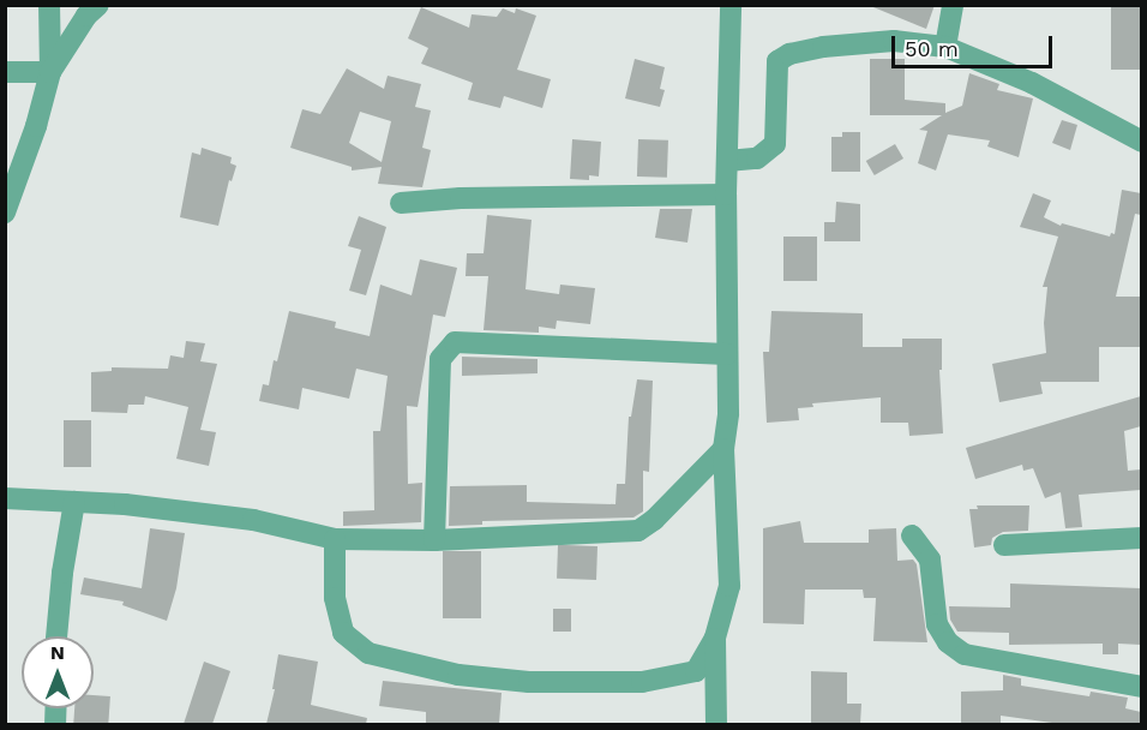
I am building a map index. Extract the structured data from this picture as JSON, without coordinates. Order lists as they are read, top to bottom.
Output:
{
  "scale_bar": "50 m",
  "north": "top"
}
